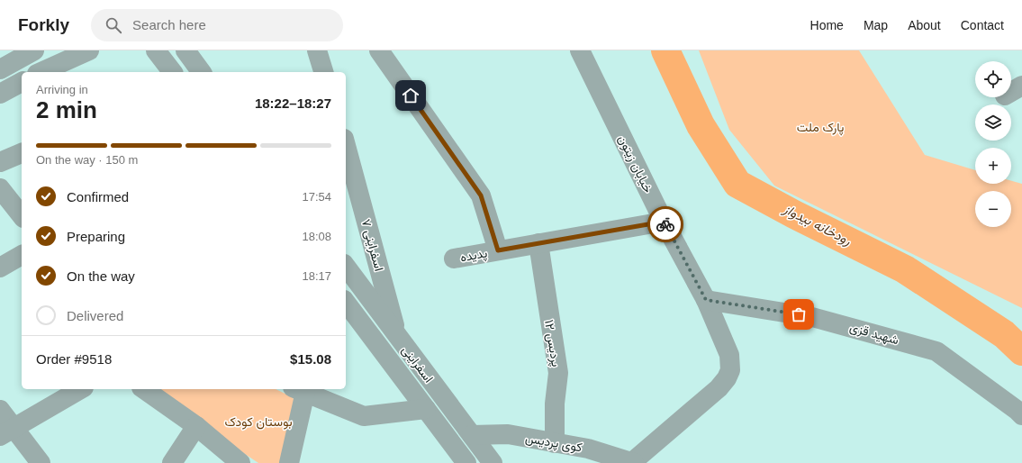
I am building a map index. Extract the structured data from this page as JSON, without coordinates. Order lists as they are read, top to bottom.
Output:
{
  "streets": {
    "street": [
      "خیابان زیتون",
      "اسفراینی ۷",
      "پدیده",
      "شهید قزی",
      "پردیس ۱۲",
      "اسفراینی",
      "کوی پردیس"
    ]
  },
  "crossings": [
    ["خیابان زیتون", "پدیده"],
    ["خیابان زیتون", "شهید قزی"],
    ["خیابان زیتون", "کوی پردیس"],
    ["اسفراینی ۷", "اسفراینی"],
    ["پدیده", "پردیس ۱۲"],
    ["پردیس ۱۲", "کوی پردیس"],
    ["اسفراینی", "کوی پردیس"]
  ],
  "water": ["رودخانه بیدواز"],
  "parks": ["پارک ملت", "بوستان کودک"],
  "page": {
    "header": "Forkly",
    "search": "Search here",
    "nav": [
      "Home",
      "Map",
      "About",
      "Contact"
    ],
    "map_buttons": ["+", "−"],
    "heading": ["2 min", "Arriving in", "18:22–18:27"],
    "panel": ["Order #9518", "$15.08"],
    "bar": "On the way · 150 m",
    "list": [
      ["Confirmed", "17:54"],
      ["Preparing", "18:08"],
      ["On the way", "18:17"],
      "Delivered"
    ]
  }
}
